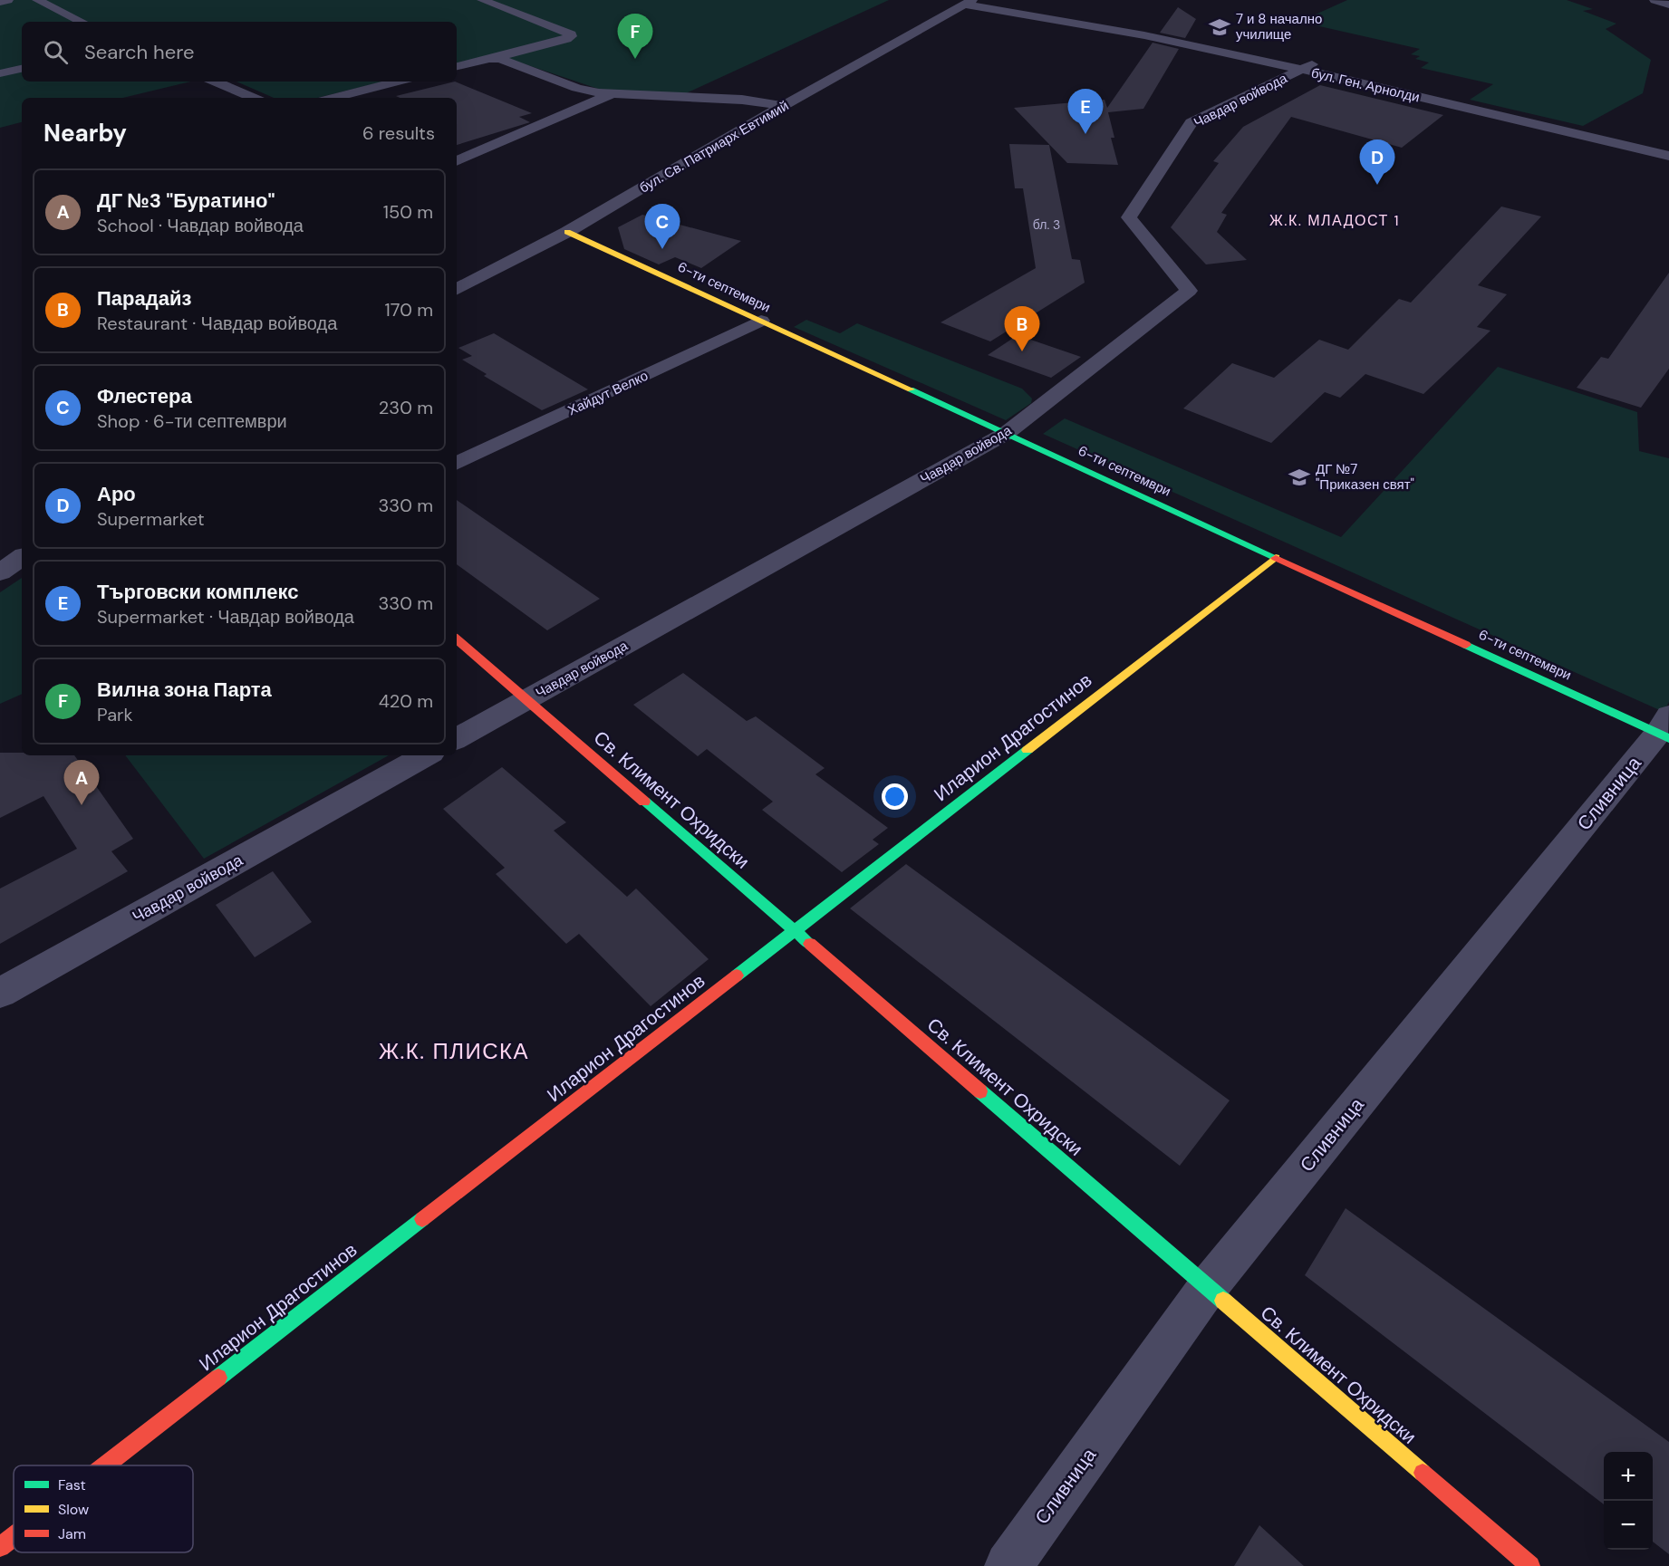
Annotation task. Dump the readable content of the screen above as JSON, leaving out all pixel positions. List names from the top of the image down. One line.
{"streets":{"street":["бул. Ген. Арнолди","Чавдар войвода","бул. Св. Патриарх Евтимий","6-ти септември","Хайдут Велко","Иларион Драгостинов","Сливница","Св. Климент Охридски"]},"crossings":[["бул. Ген. Арнолди","Чавдар войвода"],["бул. Ген. Арнолди","бул. Св. Патриарх Евтимий"],["Чавдар войвода","6-ти септември"],["Чавдар войвода","Св. Климент Охридски"],["бул. Св. Патриарх Евтимий","6-ти септември"],["6-ти септември","Хайдут Велко"],["6-ти септември","Иларион Драгостинов"],["6-ти септември","Сливница"],["Иларион Драгостинов","Св. Климент Охридски"],["Сливница","Св. Климент Охридски"]],"districts":["Ж.К. МЛАДОСТ 1","Ж.К. ПЛИСКА"],"places":{"school or university":["7 и 8 начално училище","ДГ №7 \"Приказен свят\""]},"house_numbers":["бл. 3"],"legend":["Fast","Slow","Jam"],"page":{"pins":["F","E","D","C","B","A"],"search":"Search here","heading":["Nearby","6 results"],"list":[{"mark":"A","name":"ДГ №3 \"Буратино\"","note":"School · Чавдар войвода","value":"150 m"},{"mark":"B","name":"Парадайз","note":"Restaurant · Чавдар войвода","value":"170 m"},{"mark":"C","name":"Флестера","note":"Shop · 6-ти септември","value":"230 m"},{"mark":"D","name":"Аро","note":"Supermarket","value":"330 m"},{"mark":"E","name":"Търговски комплекс","note":"Supermarket · Чавдар войвода","value":"330 m"},{"mark":"F","name":"Вилна зона Парта","note":"Park","value":"420 m"}],"map_buttons":["+","−"]}}
